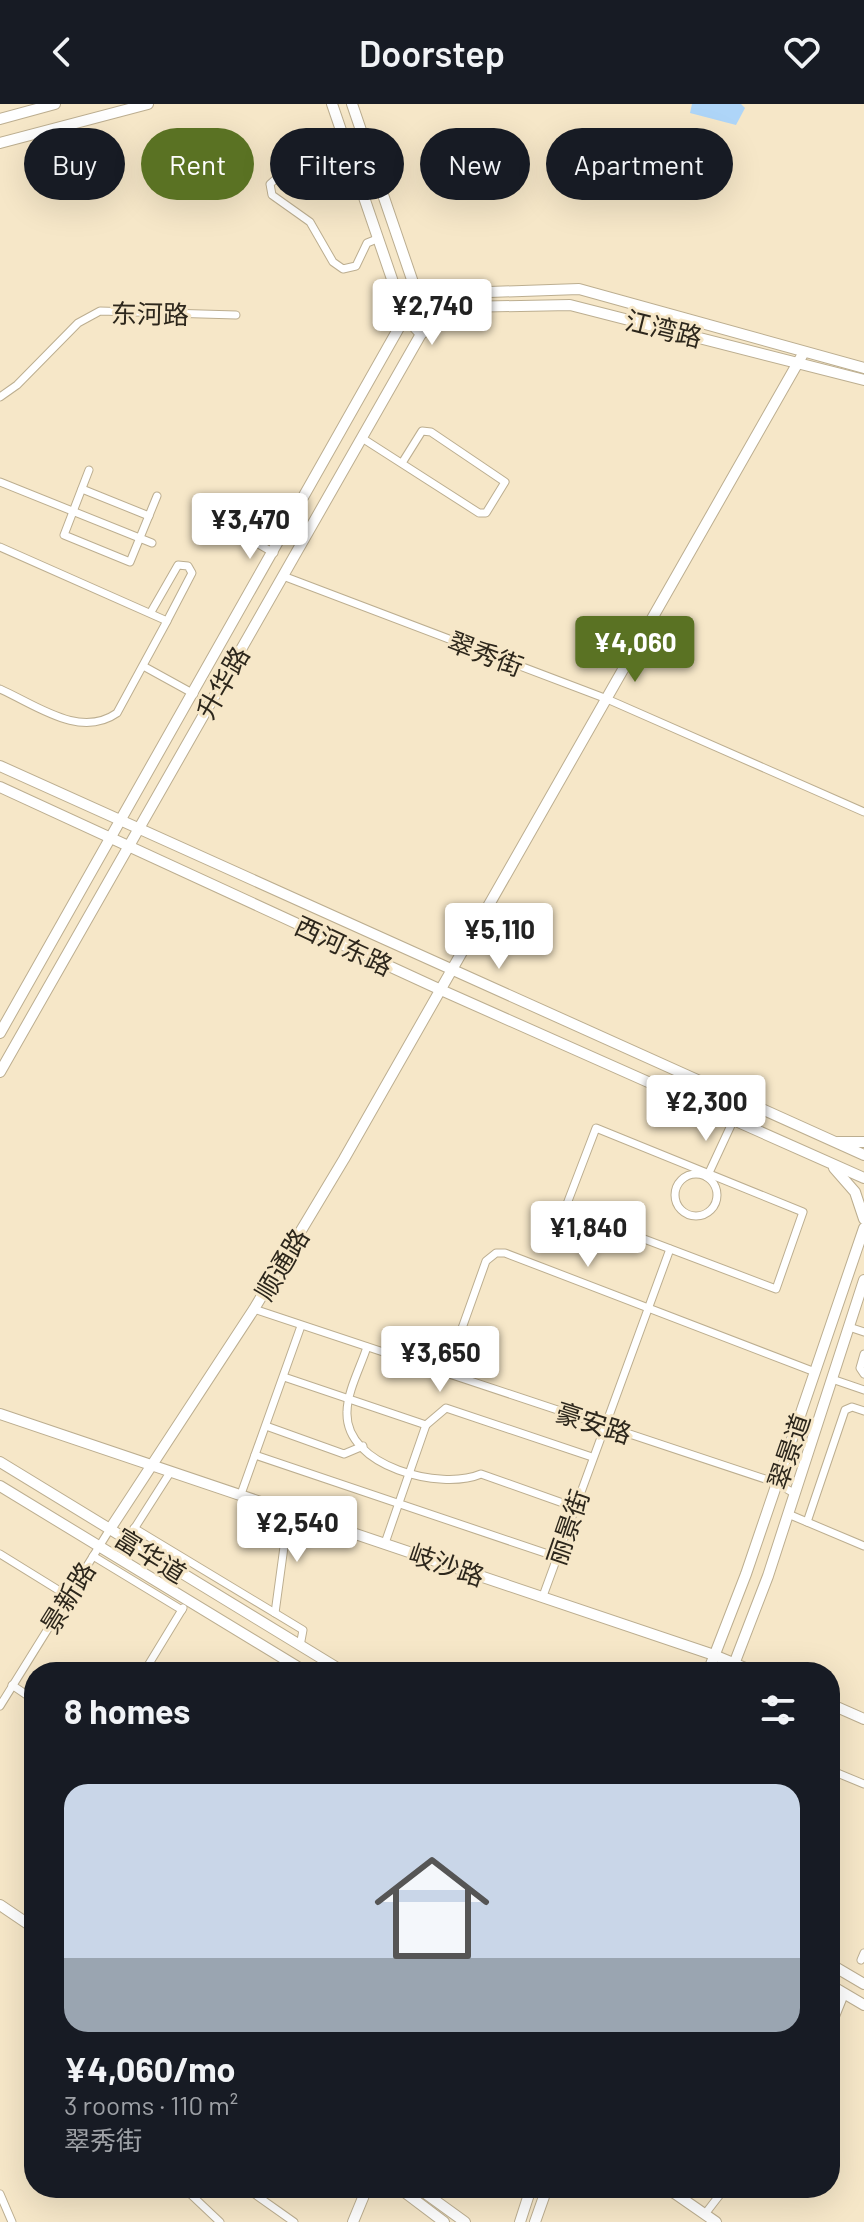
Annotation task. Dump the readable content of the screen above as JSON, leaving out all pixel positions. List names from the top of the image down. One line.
{"streets":{"street":["东河路","江湾路","翠秀街","升华路","西河东路","顺通路","豪安路","翠景道","丽景街","富华道","岐沙路","景新路"]},"crossings":[["江湾路","升华路"],["江湾路","顺通路"],["翠秀街","升华路"],["翠秀街","顺通路"],["升华路","西河东路"],["西河东路","顺通路"],["顺通路","豪安路"],["顺通路","富华道"],["顺通路","岐沙路"],["顺通路","景新路"],["豪安路","翠景道"],["豪安路","丽景街"],["翠景道","岐沙路"],["丽景街","岐沙路"],["富华道","景新路"]],"page":{"header":"Doorstep","chip":["Buy","Rent","Filters","New","Apartment"],"price":["¥2,740","¥3,470","¥4,060","¥5,110","¥2,300","¥1,840","¥3,650","¥2,540"],"heading":"8 homes","list":[{"name":"¥4,060/mo","note":"3 rooms · 110 m² · 翠秀街"}]}}
